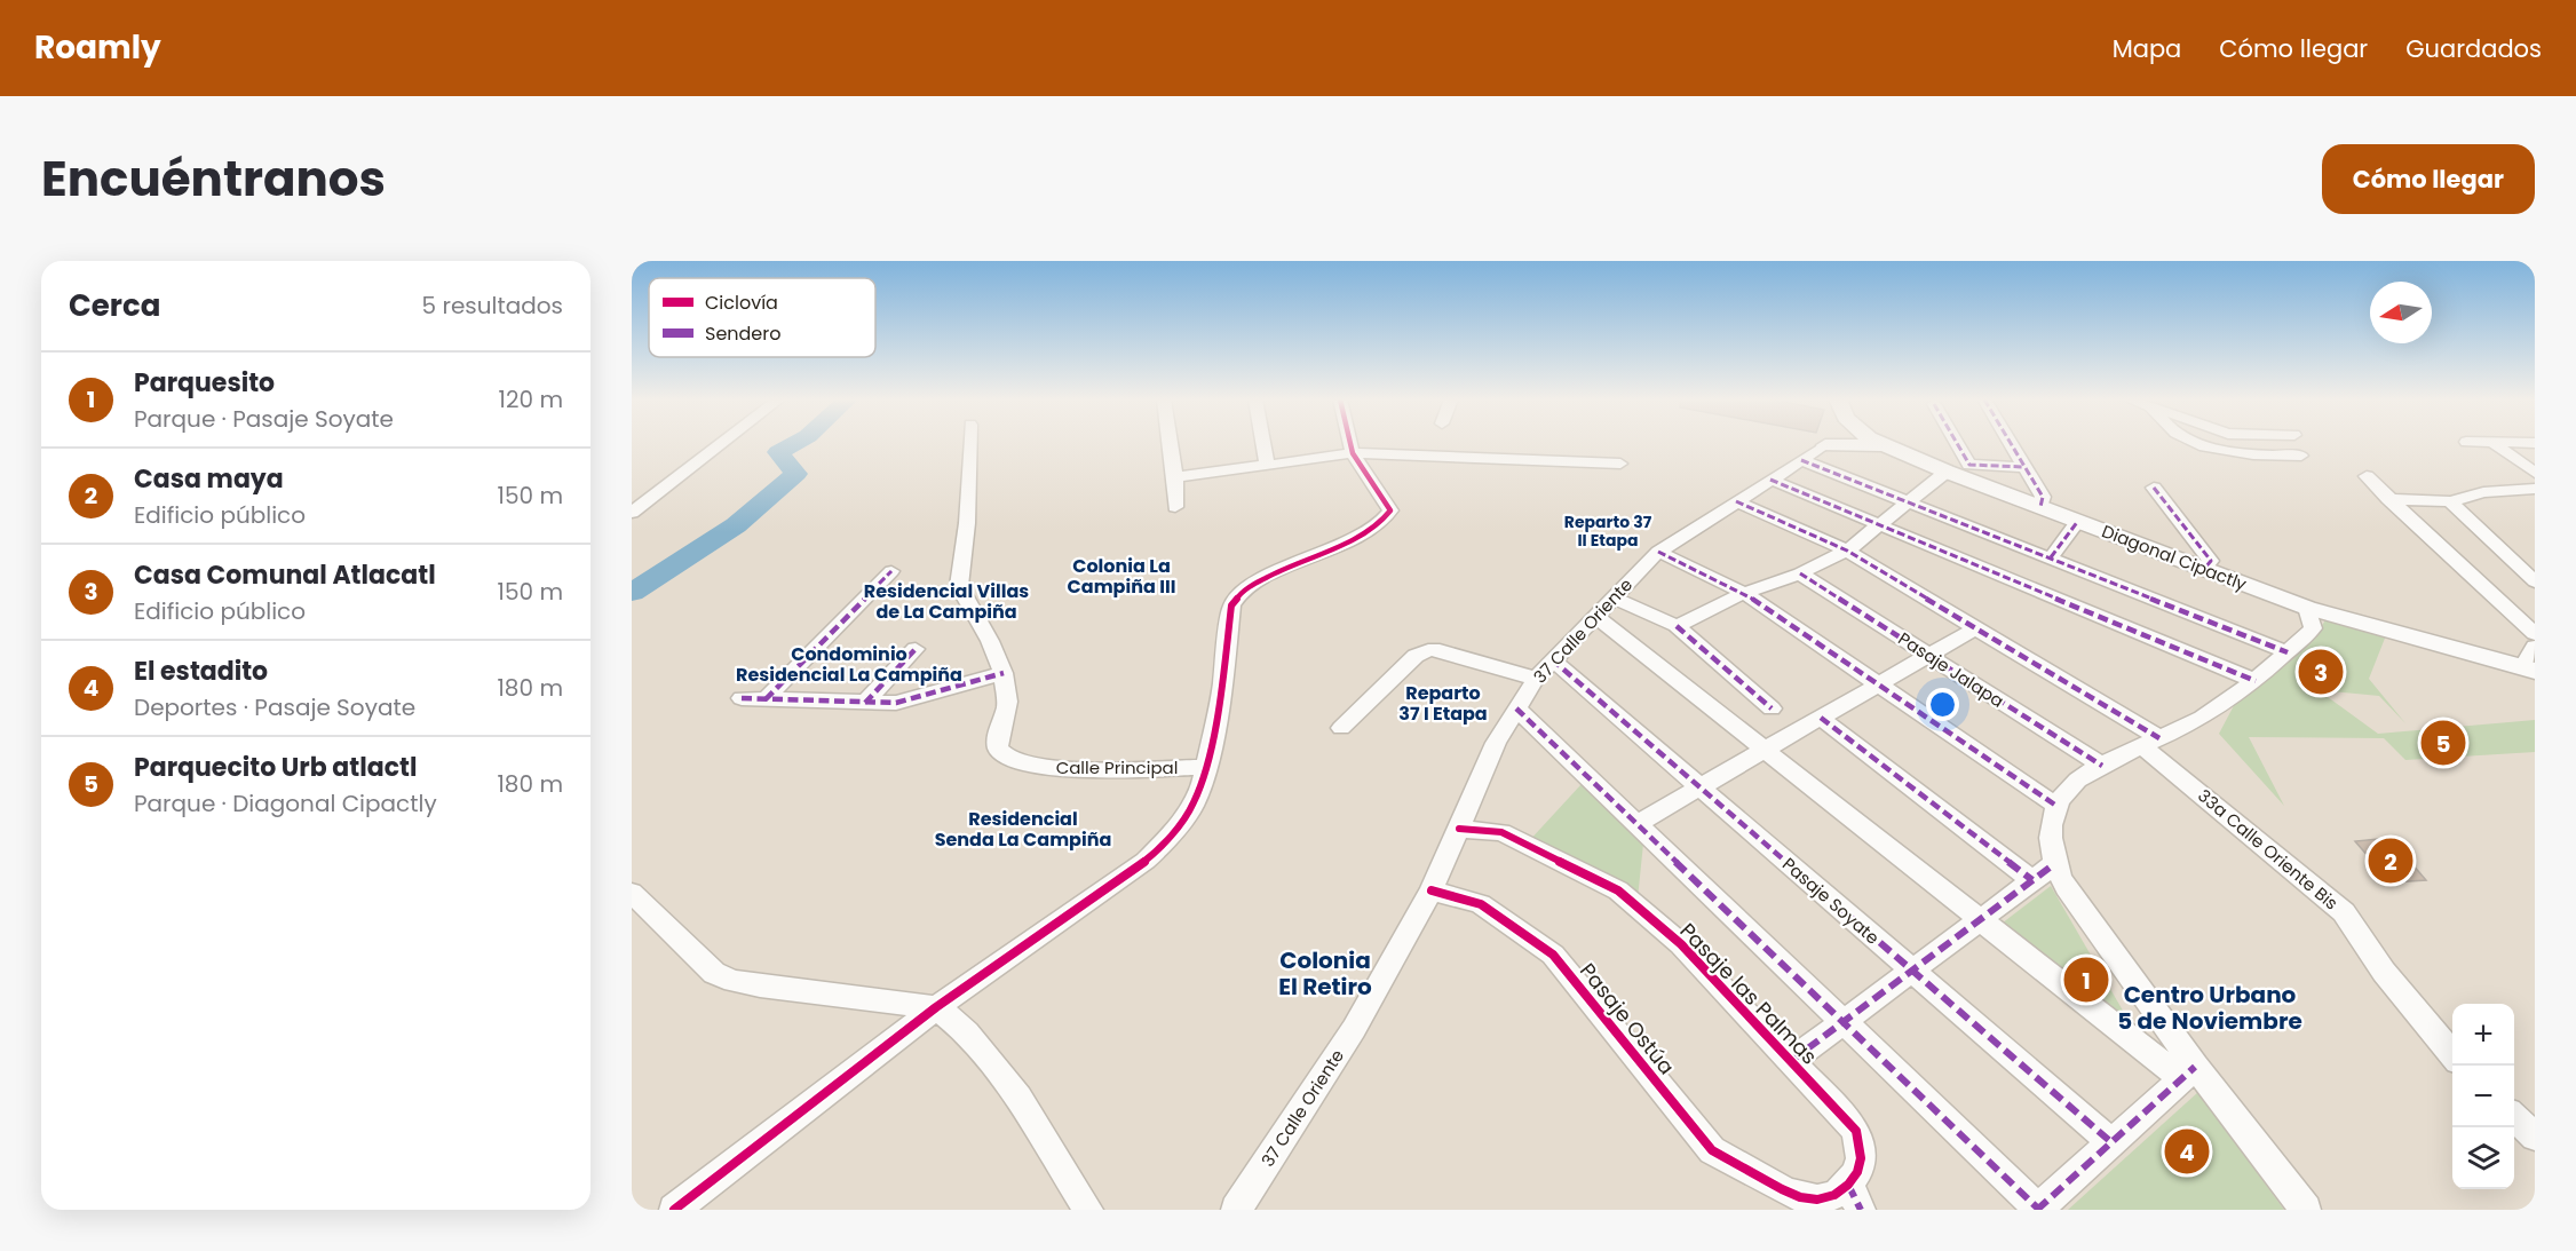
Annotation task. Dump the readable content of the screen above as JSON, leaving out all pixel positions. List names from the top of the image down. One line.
{"streets":{"street":["Diagonal Cipactly","37 Calle Oriente","Pasaje Jalapa","Calle Principal","33a Calle Oriente Bis","Pasaje Soyate","Pasaje las Palmas","Pasaje Ostúa"]},"crossings":[["37 Calle Oriente","33a Calle Oriente Bis"],["37 Calle Oriente","Pasaje Soyate"],["37 Calle Oriente","Pasaje las Palmas"],["37 Calle Oriente","Pasaje Ostúa"],["Pasaje las Palmas","Pasaje Ostúa"]],"districts":["Reparto 37 II Etapa","Colonia La Campiña III","Residencial Villas de La Campiña","Condominio Residencial La Campiña","Reparto 37 I Etapa","Residencial Senda La Campiña","Colonia El Retiro","Centro Urbano 5 de Noviembre"],"legend":["Ciclovía","Sendero"],"north":"left","page":{"header":"Roamly","nav":["Mapa","Cómo llegar","Guardados"],"title":"Encuéntranos","buttons":"Cómo llegar","heading":["Cerca","5 resultados"],"list":[{"mark":"1","name":"Parquesito","note":"Parque · Pasaje Soyate","value":"120 m"},{"mark":"2","name":"Casa maya","note":"Edificio público","value":"150 m"},{"mark":"3","name":"Casa Comunal Atlacatl","note":"Edificio público","value":"150 m"},{"mark":"4","name":"El estadito","note":"Deportes · Pasaje Soyate","value":"180 m"},{"mark":"5","name":"Parquecito Urb atlactl","note":"Parque · Diagonal Cipactly","value":"180 m"}],"pins":["3","5","2","1","4"],"map_buttons":["+","−"]}}
